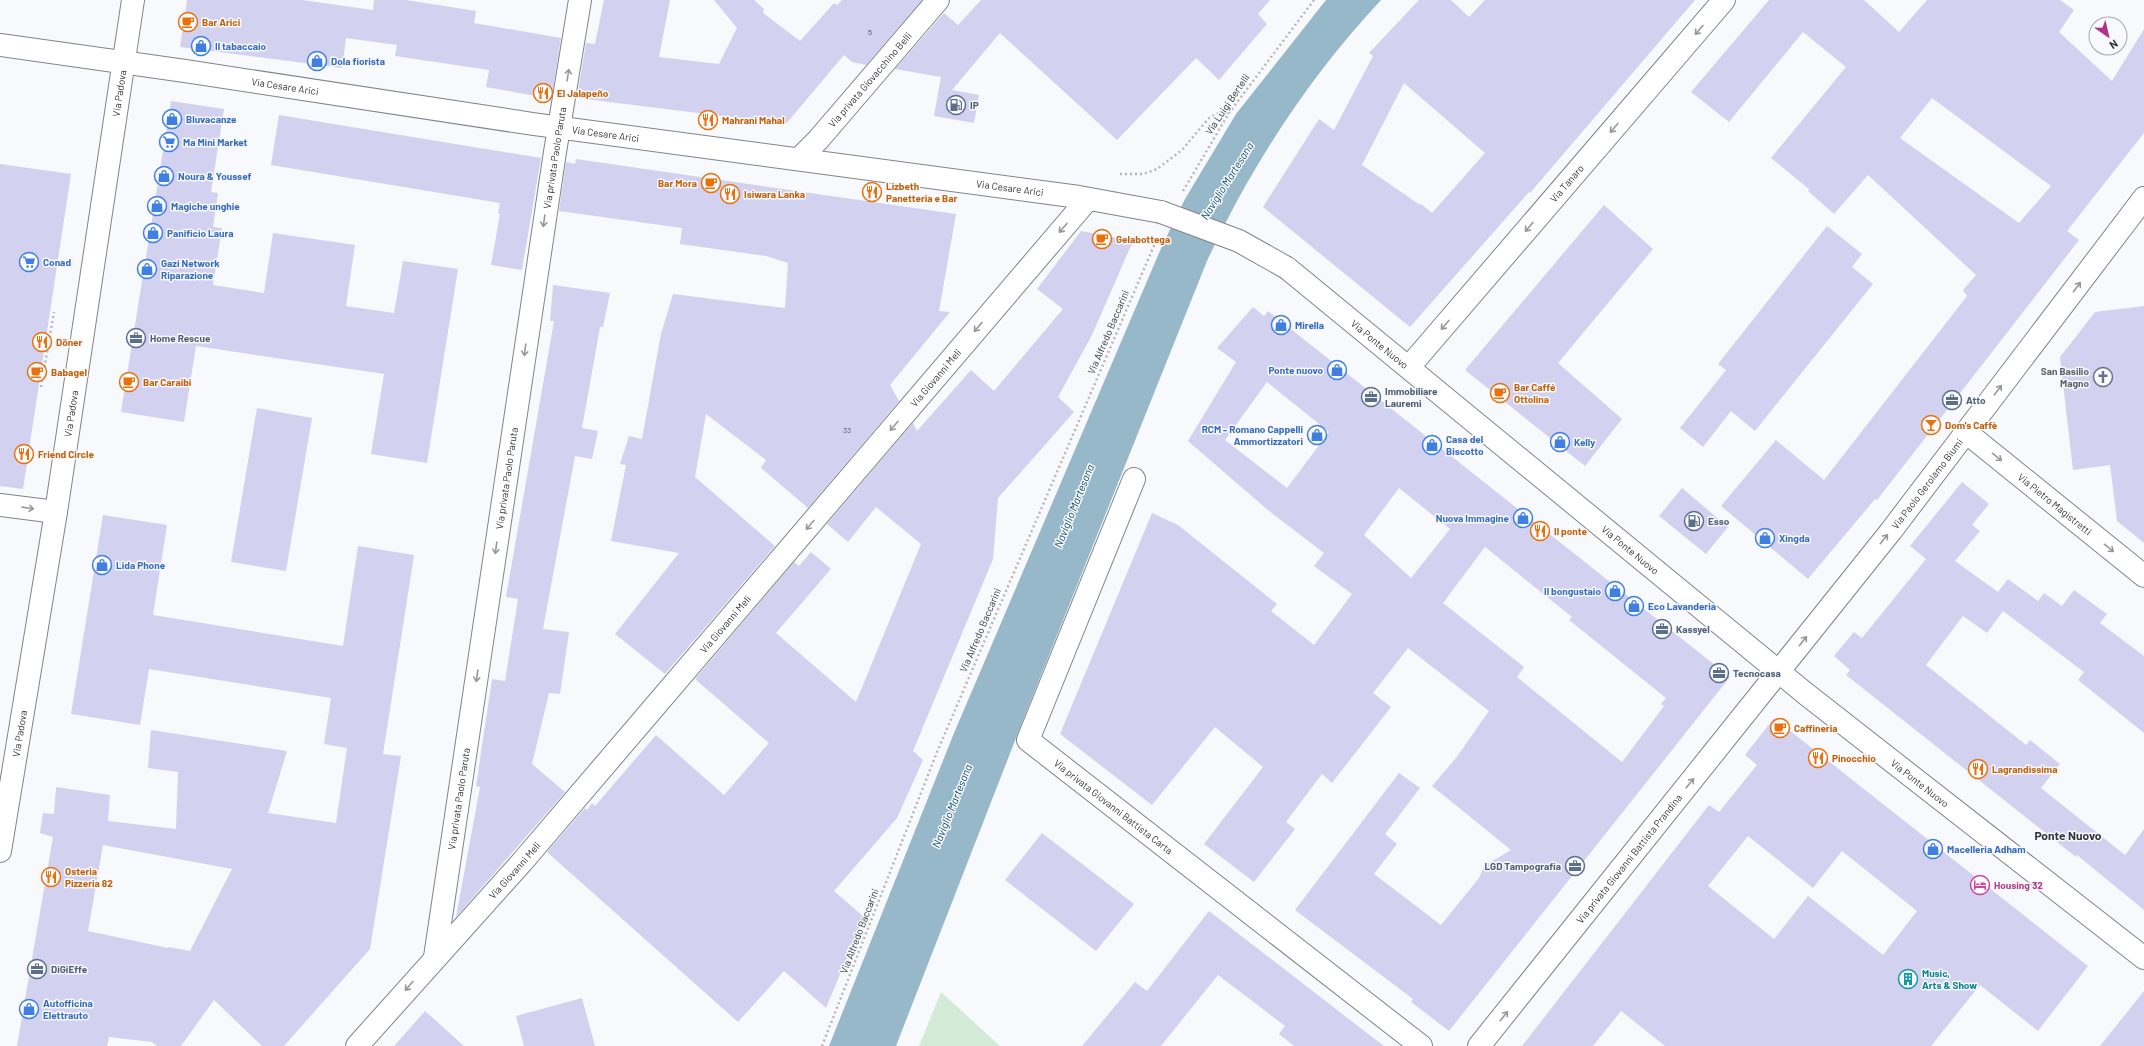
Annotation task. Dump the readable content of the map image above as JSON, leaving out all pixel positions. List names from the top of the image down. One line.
{"streets":{"street":["Via privata Giovacchino Belli","Via Cesare Arici","Via Padova","Via privata Paolo Paruta","Via Tanaro","Via Ponte Nuovo","Via Giovanni Meli","Via Paolo Gerolamo Biumi","Via Pietro Magistretti","Via privata Giovanni Battista Carta","Via privata Giovanni Battista Prandina"],"path":["Via Luigi Bertelli","Via Alfredo Baccarini"]},"crossings":[["Via privata Giovacchino Belli","Via Cesare Arici"],["Via Cesare Arici","Via Padova"],["Via Cesare Arici","Via privata Paolo Paruta"],["Via Cesare Arici","Via Ponte Nuovo"],["Via Cesare Arici","Via Giovanni Meli"],["Via privata Paolo Paruta","Via Giovanni Meli"],["Via Tanaro","Via Ponte Nuovo"],["Via Ponte Nuovo","Via Giovanni Meli"],["Via Ponte Nuovo","Via Paolo Gerolamo Biumi"],["Via Ponte Nuovo","Via privata Giovanni Battista Prandina"],["Via Paolo Gerolamo Biumi","Via Pietro Magistretti"],["Via Paolo Gerolamo Biumi","Via privata Giovanni Battista Prandina"]],"one_way":["Via Tanaro","Via Giovanni Meli","Via Paolo Gerolamo Biumi","Via Pietro Magistretti","Via privata Giovanni Battista Prandina"],"districts":["Ponte Nuovo"],"water":["Naviglio Martesana"],"places":{"cafe":["Bar Arici","Bar Mora","Gelabottega","Babagel","Bar Caraibi","Bar Caffé Ottolina","Caffineria"],"shop":["Il tabaccaio","Dola fiorista","Bluvacanze","Noura & Youssef","Magiche unghie","Panificio Laura","Gazi Network Riparazione","Mirella","Ponte nuovo","RCM - Romano Cappelli Ammortizzatori","Kelly","Casa del Biscotto","Nuova Immagine","Xingda","Lida Phone","Il bongustaio","Eco Lavanderia","Macelleria Adham","Autofficina Elettrauto"],"restaurant":["El Jalapeño","Mahrani Mahal","Lizbeth Panetteria e Bar","Isiwara Lanka","Döner","Friend Circle","Il ponte","Pinocchio","Lagrandissima","Osteria Pizzeria 82"],"fuel station":["IP","Esso"],"supermarket":["Ma Mini Market","Conad"],"office":["Home Rescue","Immobiliare Lauremi","Atto","Kassyel","Tecnocasa","LGD Tampografia","DiGiEffe"],"church":["San Basilio Magno"],"bar":["Dom's Caffè"],"hotel":["Housing 32"],"building":["Music, Arts & Show"]},"house_numbers":["5","33"],"north":"bottom right"}
